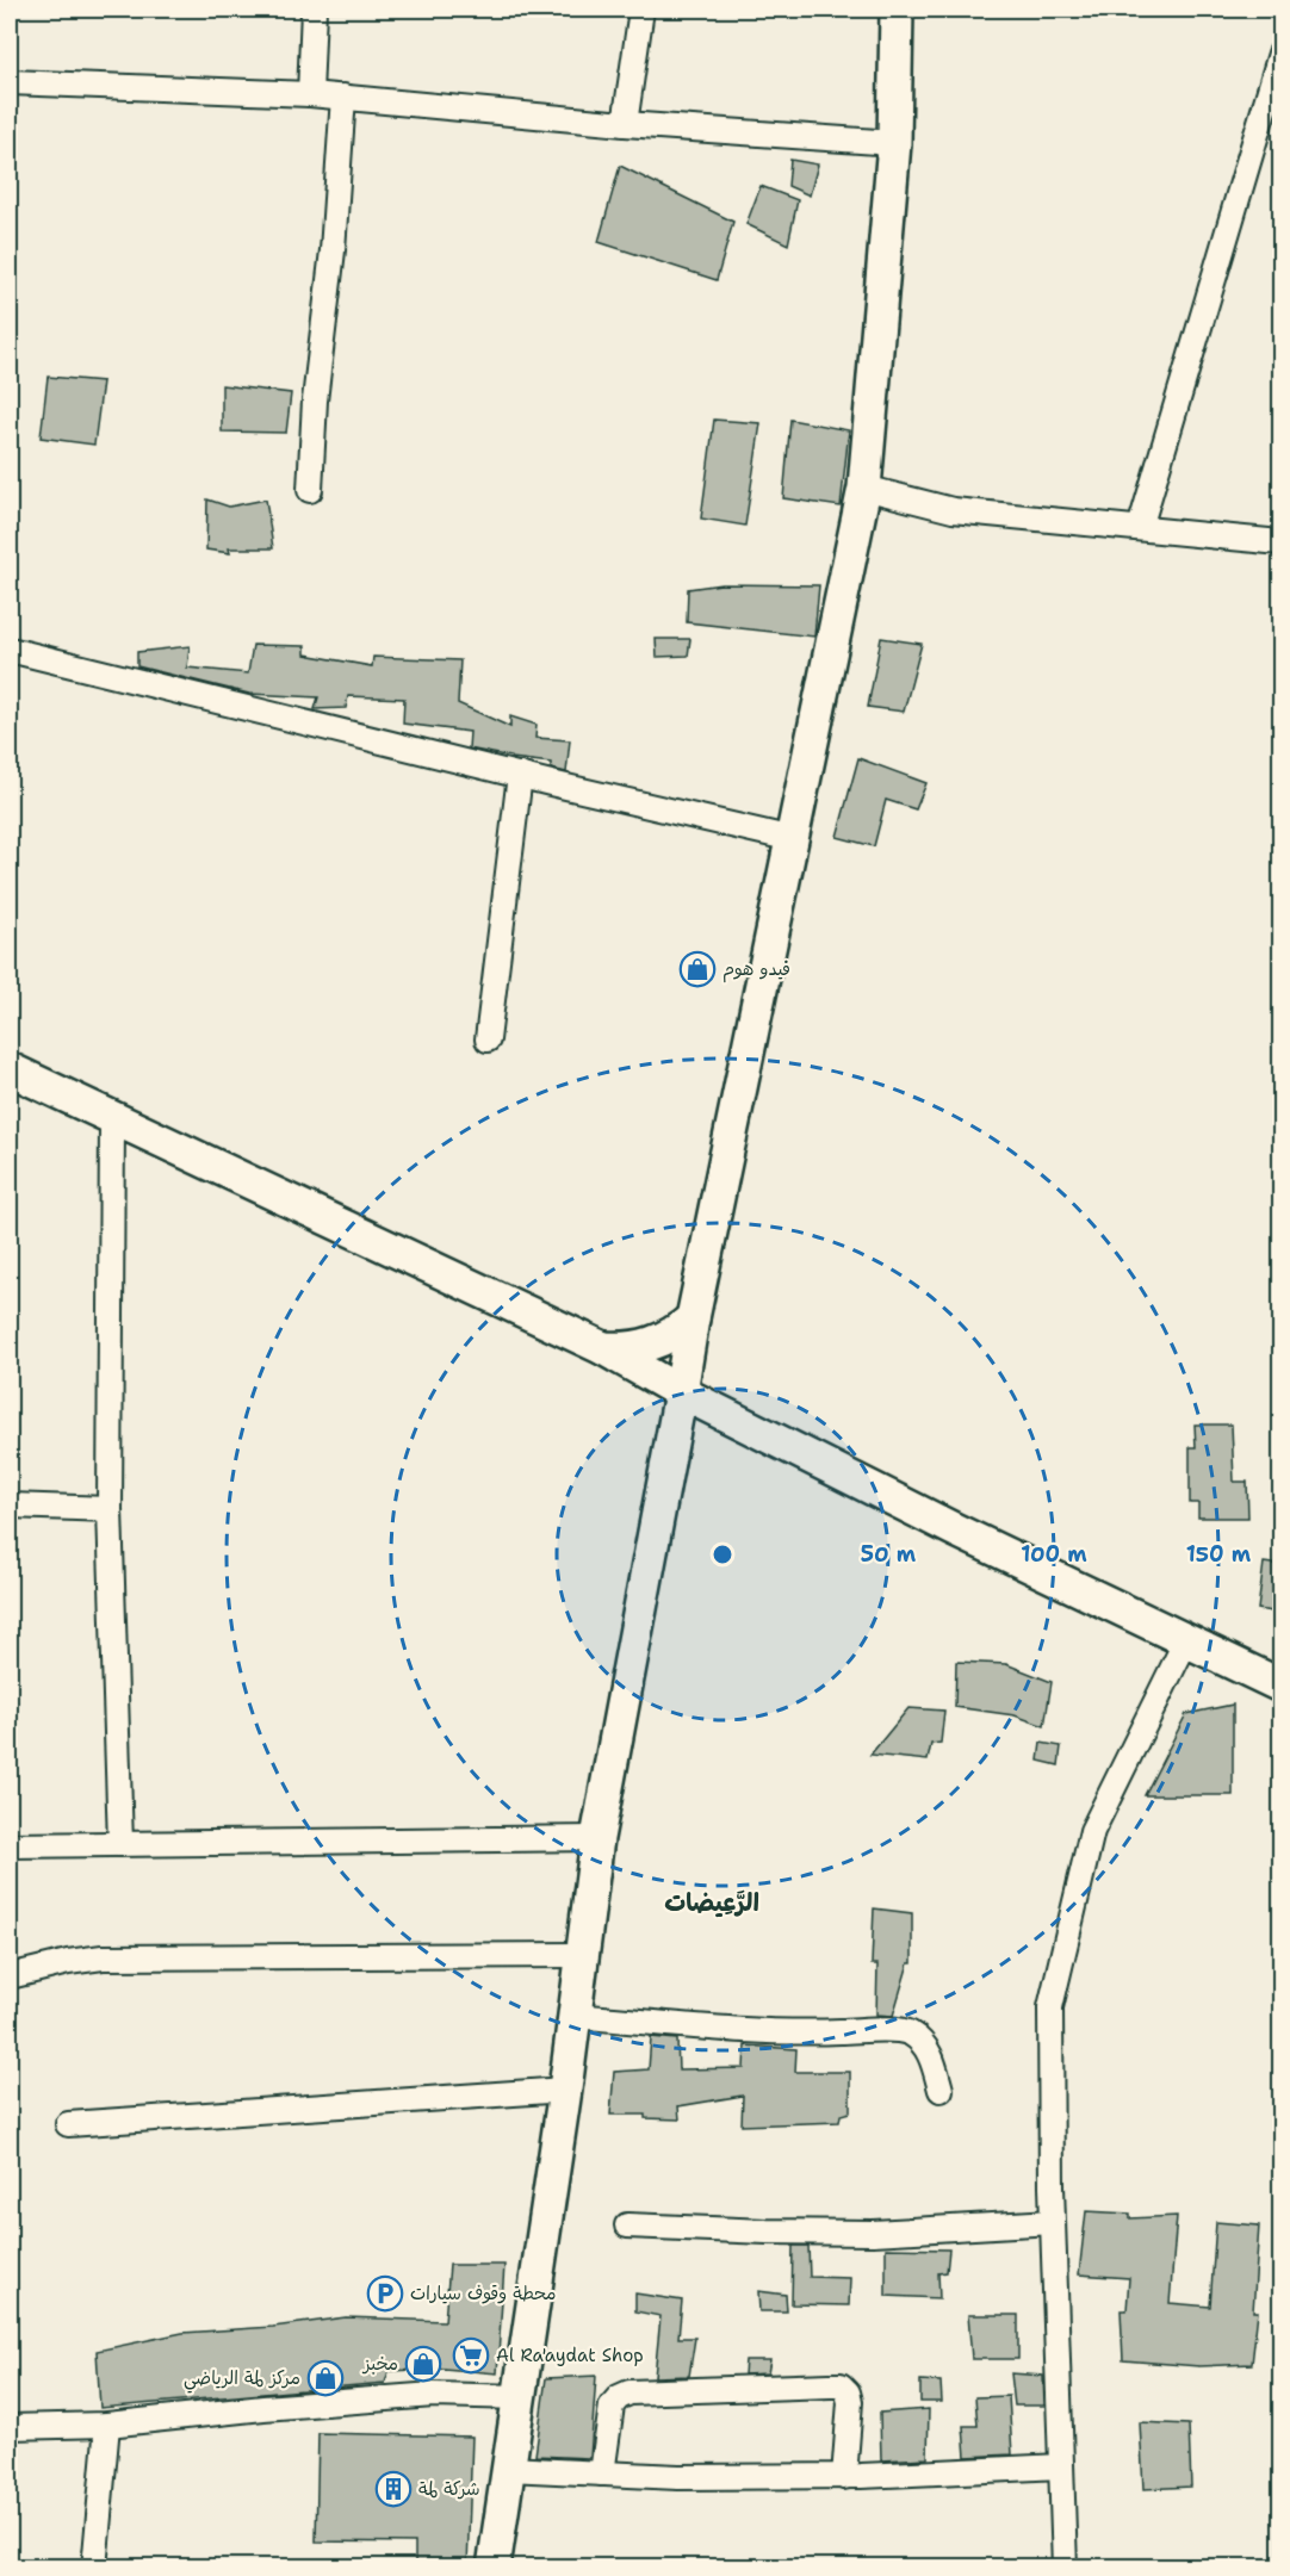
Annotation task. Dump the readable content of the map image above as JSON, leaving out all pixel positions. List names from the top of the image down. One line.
{"districts":["الرَّعِيضات"],"places":{"shop":["فيدو هوم","مخبز","مركز لمة الرياضي"],"parking":["محطة وقوف سيارات"],"supermarket":["Al Ra'aydat Shop"],"building":["شركة لمة"]},"rings":["50 m","100 m","150 m"]}
